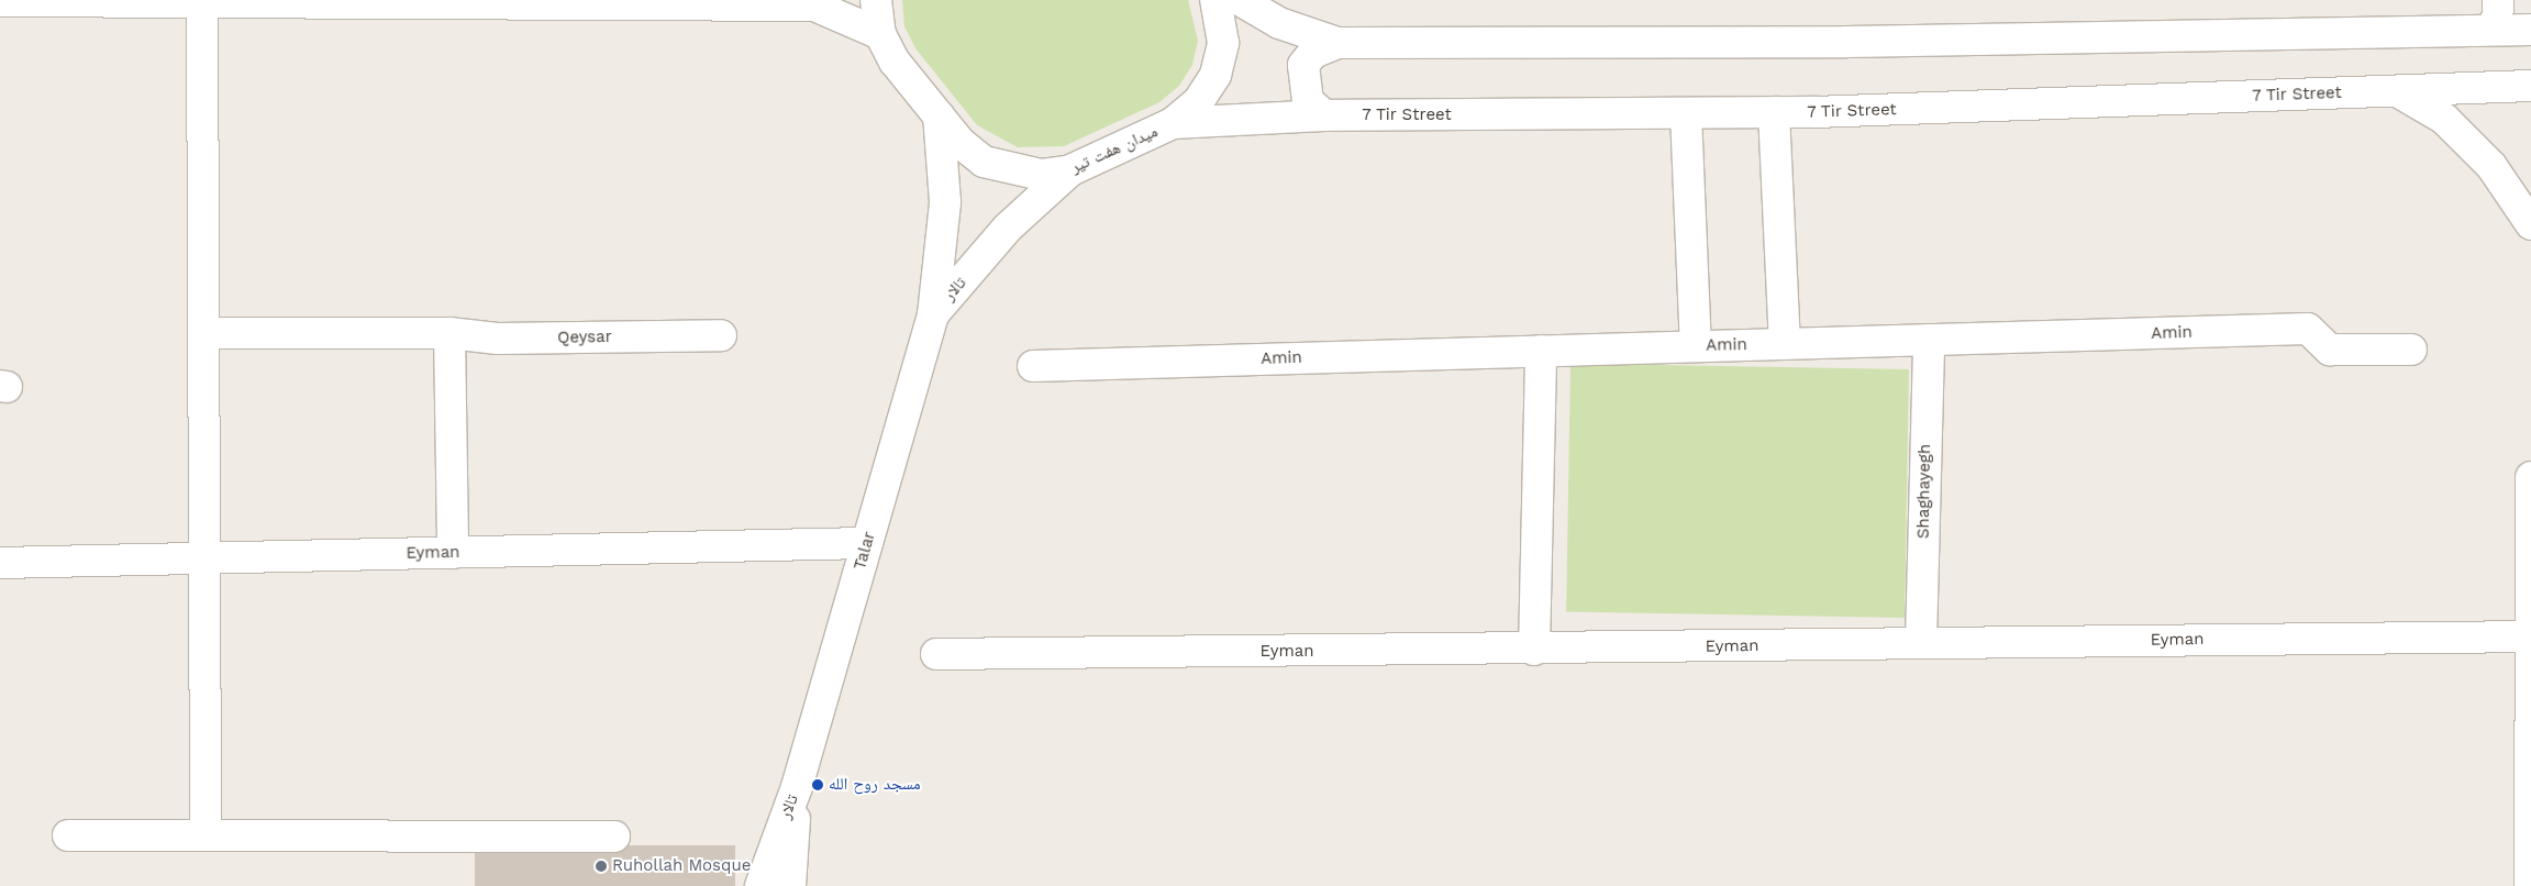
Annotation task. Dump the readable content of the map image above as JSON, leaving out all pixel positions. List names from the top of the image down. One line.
{"streets":{"street":["7 Tir Street","میدان هفت تیر","تالار","Amin","Qeysar","Shaghayegh","Talar","Eyman"]},"crossings":[["7 Tir Street","میدان هفت تیر"],["میدان هفت تیر","تالار"],["تالار","Talar"],["Amin","Shaghayegh"],["Shaghayegh","Eyman"],["Talar","Eyman"]],"places":["مسجد روح الله","Ruhollah Mosque"]}
